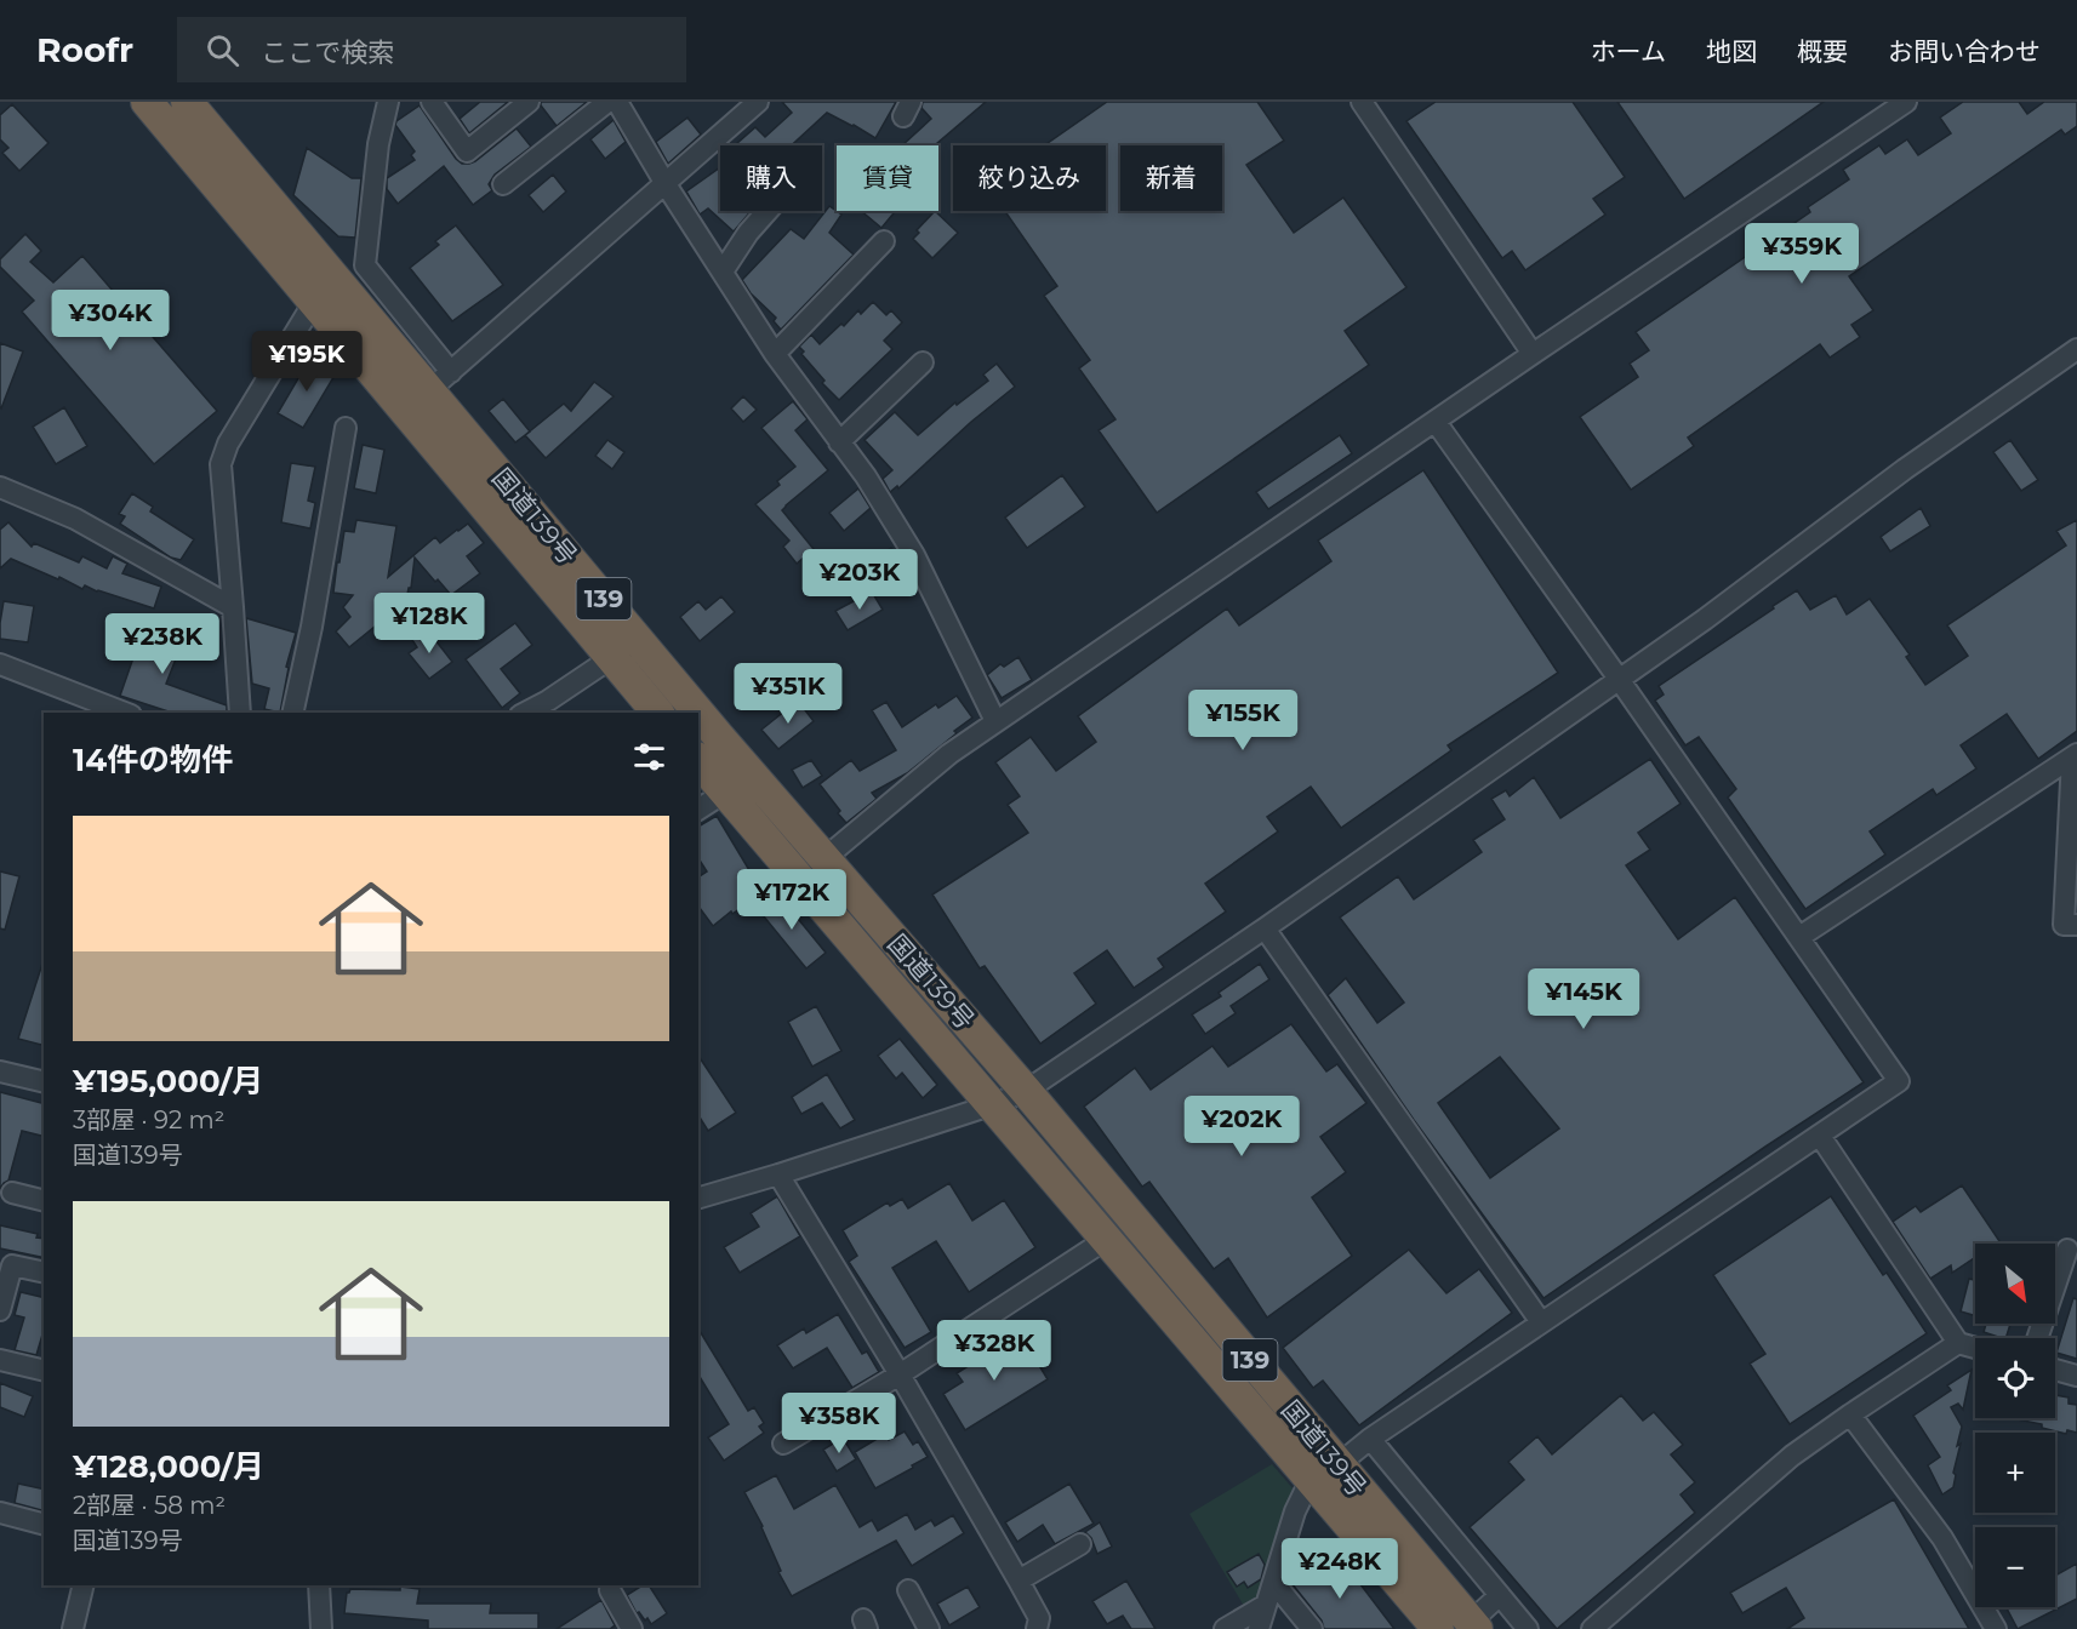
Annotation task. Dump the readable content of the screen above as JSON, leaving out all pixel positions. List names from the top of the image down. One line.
{"streets":{"highway":["国道139号","139"]},"north":"bottom right","page":{"header":"Roofr","search":"ここで検索","nav":["ホーム","地図","概要","お問い合わせ"],"chip":["購入","賃貸","絞り込み","新着"],"price":["¥359K","¥304K","¥195K","¥203K","¥128K","¥238K","¥351K","¥155K","¥172K","¥145K","¥202K","¥328K","¥358K","¥248K"],"heading":"14件の物件","list":[{"name":"¥195,000/月","note":"3部屋 · 92 m² · 国道139号"},{"name":"¥128,000/月","note":"2部屋 · 58 m² · 国道139号"}],"map_buttons":["+","−"]}}
